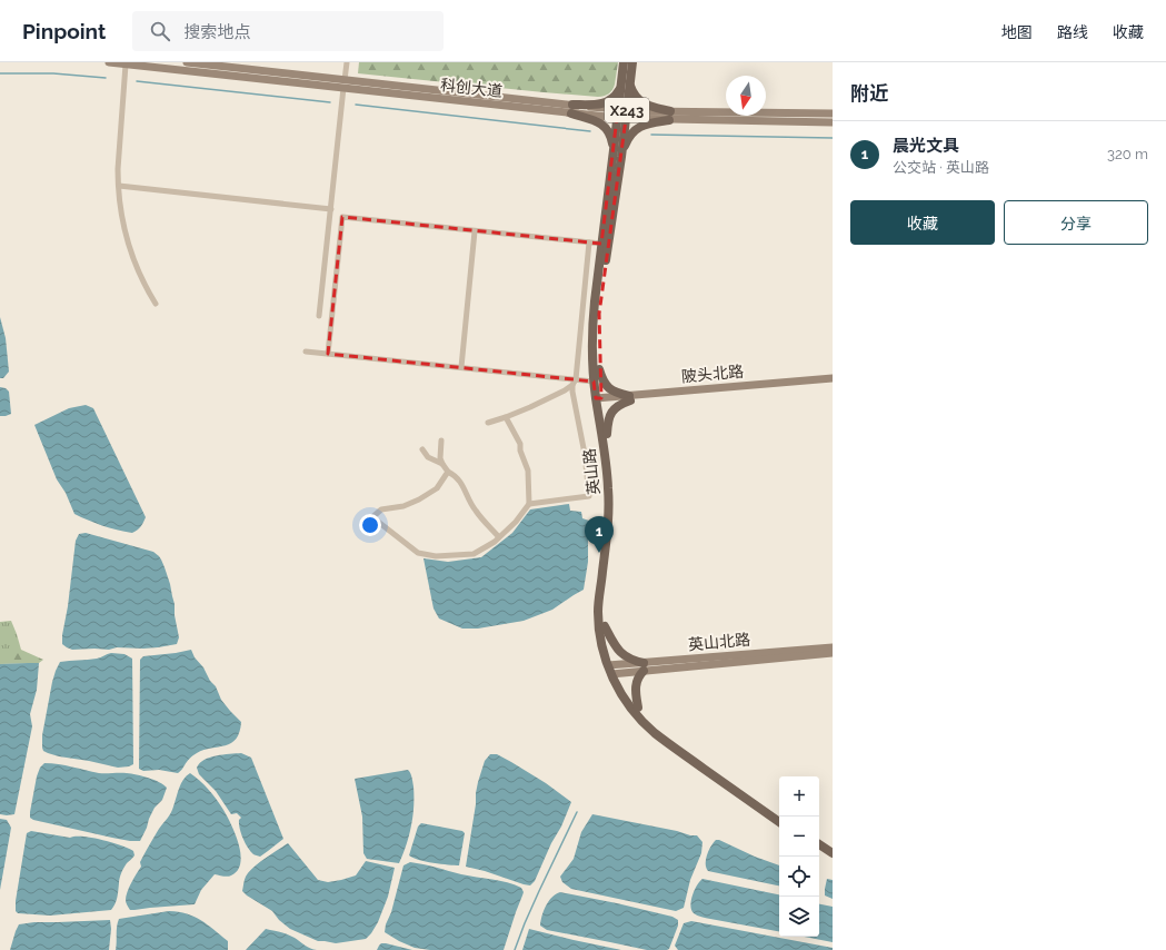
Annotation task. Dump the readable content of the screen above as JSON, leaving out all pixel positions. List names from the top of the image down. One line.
{"streets":{"main road":["科创大道","X243","陂头北路","英山路","英山北路"]},"crossings":[["科创大道","英山路"],["陂头北路","英山路"],["英山路","英山北路"]],"north":"bottom","page":{"header":"Pinpoint","search":"搜索地点","nav":["地图","路线","收藏"],"heading":"附近","list":[{"mark":"1","name":"晨光文具","note":"公交站 · 英山路","value":"320 m"}],"buttons":["收藏","分享"],"pins":"1","map_buttons":["+","−"]}}
